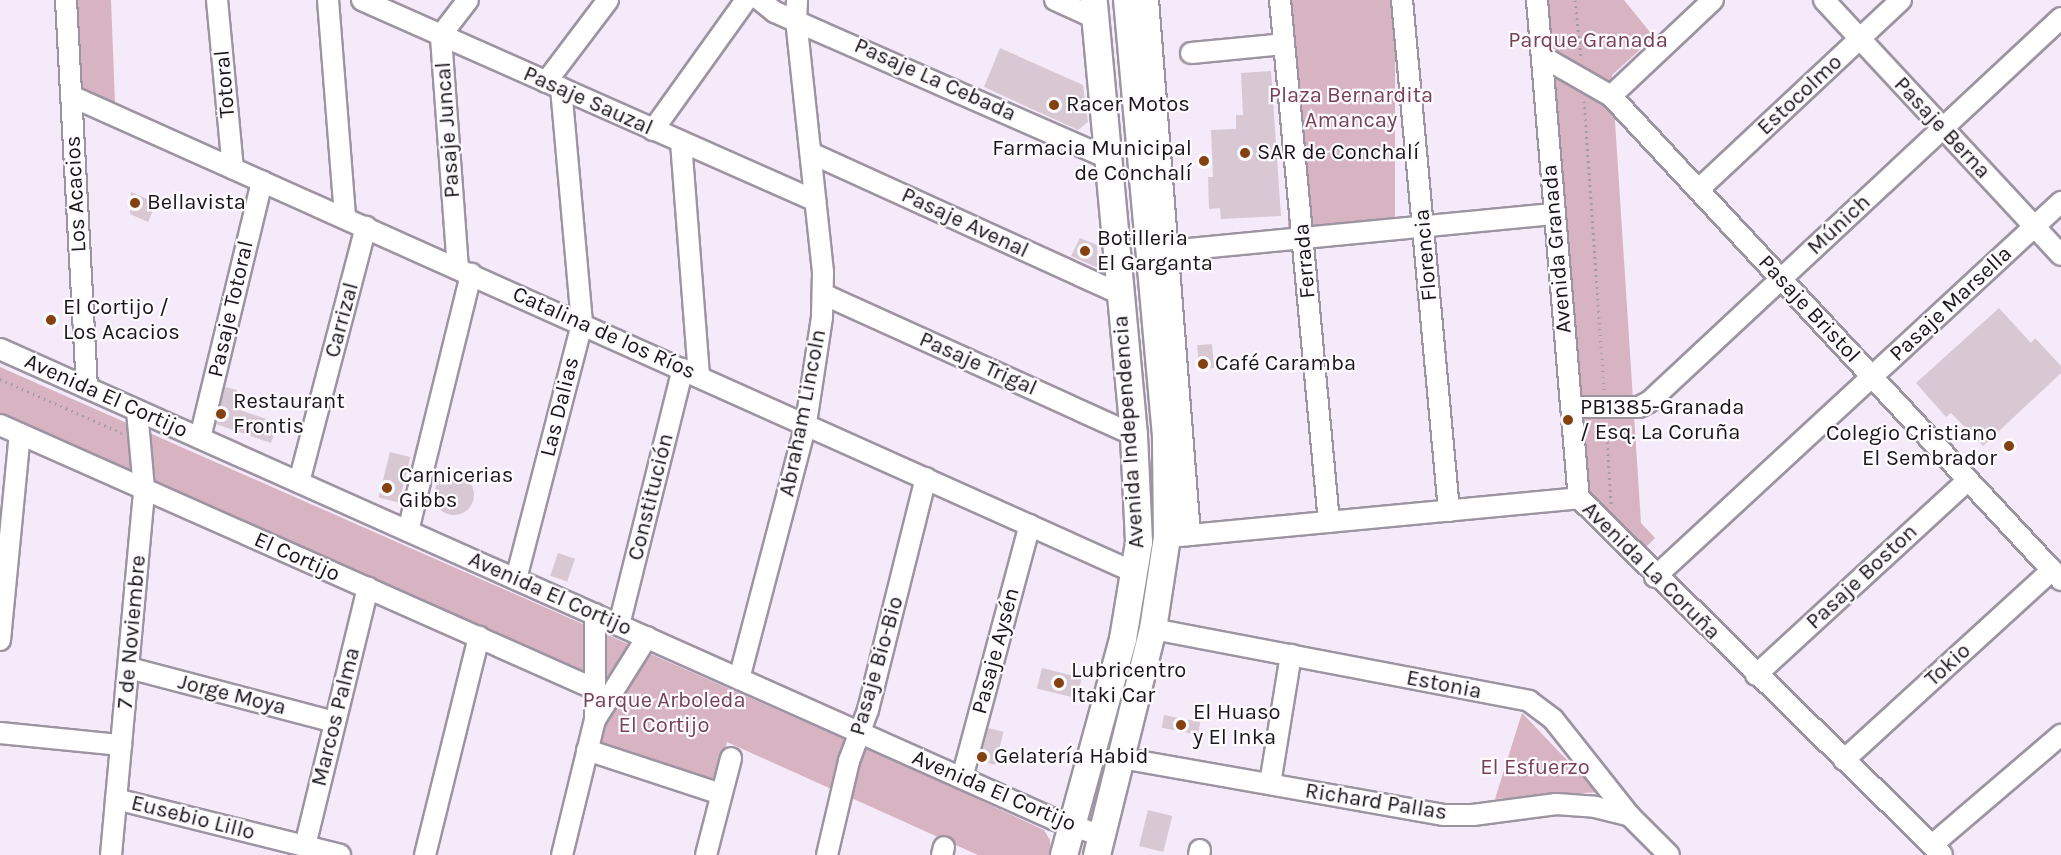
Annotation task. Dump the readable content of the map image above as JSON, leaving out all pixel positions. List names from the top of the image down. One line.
{"streets":{"main road":["Avenida Independencia"],"street":["Pasaje La Cebada","Totoral","Estocolmo","Pasaje Sauzal","Pasaje Berna","Pasaje Juncal","Los Acacios","Pasaje Avenal","Múnich","Avenida Granada","Florencia","Ferrada","Pasaje Marsella","Pasaje Totoral","Pasaje Bristol","Carrizal","Catalina de los Ríos","Pasaje Trigal","Avenida El Cortijo","Las Dalias","Abraham Lincoln","Constitución","El Cortijo","Avenida La Coruña","Pasaje Boston","7 de Noviembre","Pasaje Aysén","Tokio","Pasaje Bio-Bio","Estonia","Jorge Moya","Marcos Palma","Richard Pallas","Eusebio Lillo"]},"crossings":[["Pasaje La Cebada","Abraham Lincoln"],["Pasaje La Cebada","Avenida Independencia"],["Totoral","Catalina de los Ríos"],["Estocolmo","Pasaje Berna"],["Estocolmo","Pasaje Bristol"],["Pasaje Sauzal","Pasaje Juncal"],["Pasaje Sauzal","Las Dalias"],["Pasaje Sauzal","Abraham Lincoln"],["Pasaje Sauzal","Constitución"],["Pasaje Berna","Múnich"],["Pasaje Berna","Pasaje Marsella"],["Pasaje Juncal","Catalina de los Ríos"],["Pasaje Juncal","Avenida El Cortijo"],["Los Acacios","Catalina de los Ríos"],["Los Acacios","Avenida El Cortijo"],["Pasaje Avenal","Abraham Lincoln"],["Pasaje Avenal","Avenida Independencia"],["Múnich","Avenida Granada"],["Múnich","Pasaje Bristol"],["Avenida Granada","Pasaje Bristol"],["Avenida Granada","Avenida La Coruña"],["Florencia","Avenida La Coruña"],["Ferrada","Avenida La Coruña"],["Pasaje Marsella","Pasaje Bristol"],["Pasaje Marsella","Avenida La Coruña"],["Pasaje Totoral","Catalina de los Ríos"],["Pasaje Totoral","Avenida El Cortijo"],["Pasaje Bristol","Pasaje Boston"],["Pasaje Bristol","Tokio"],["Carrizal","Catalina de los Ríos"],["Carrizal","Avenida El Cortijo"],["Catalina de los Ríos","Las Dalias"],["Catalina de los Ríos","Abraham Lincoln"],["Catalina de los Ríos","Avenida Independencia"],["Catalina de los Ríos","Constitución"],["Catalina de los Ríos","Pasaje Aysén"],["Catalina de los Ríos","Pasaje Bio-Bio"],["Pasaje Trigal","Abraham Lincoln"],["Pasaje Trigal","Avenida Independencia"],["Avenida El Cortijo","Las Dalias"],["Avenida El Cortijo","Abraham Lincoln"],["Avenida El Cortijo","Avenida Independencia"],["Avenida El Cortijo","Constitución"],["Avenida El Cortijo","7 de Noviembre"],["Avenida El Cortijo","Pasaje Aysén"],["Avenida El Cortijo","Pasaje Bio-Bio"],["Avenida Independencia","Avenida La Coruña"],["Avenida Independencia","Estonia"],["Avenida Independencia","Richard Pallas"],["El Cortijo","7 de Noviembre"],["El Cortijo","Marcos Palma"],["Avenida La Coruña","Pasaje Boston"],["Avenida La Coruña","Tokio"],["7 de Noviembre","Jorge Moya"],["7 de Noviembre","Eusebio Lillo"],["Estonia","Richard Pallas"],["Jorge Moya","Marcos Palma"],["Marcos Palma","Eusebio Lillo"]],"parks":["Parque Granada","Plaza Bernardita Amancay","Parque Arboleda El Cortijo","El Esfuerzo"],"places":["Racer Motos","SAR de Conchalí","Farmacia Municipal de Conchalí","Bellavista","Botilleria El Garganta","El Cortijo / Los Acacios","Café Caramba","Restaurant Frontis","PB1385-Granada / Esq. La Coruña","Colegio Cristiano El Sembrador","Carnicerias Gibbs","Lubricentro Itaki Car","El Huaso y El Inka","Gelatería Habid"]}
